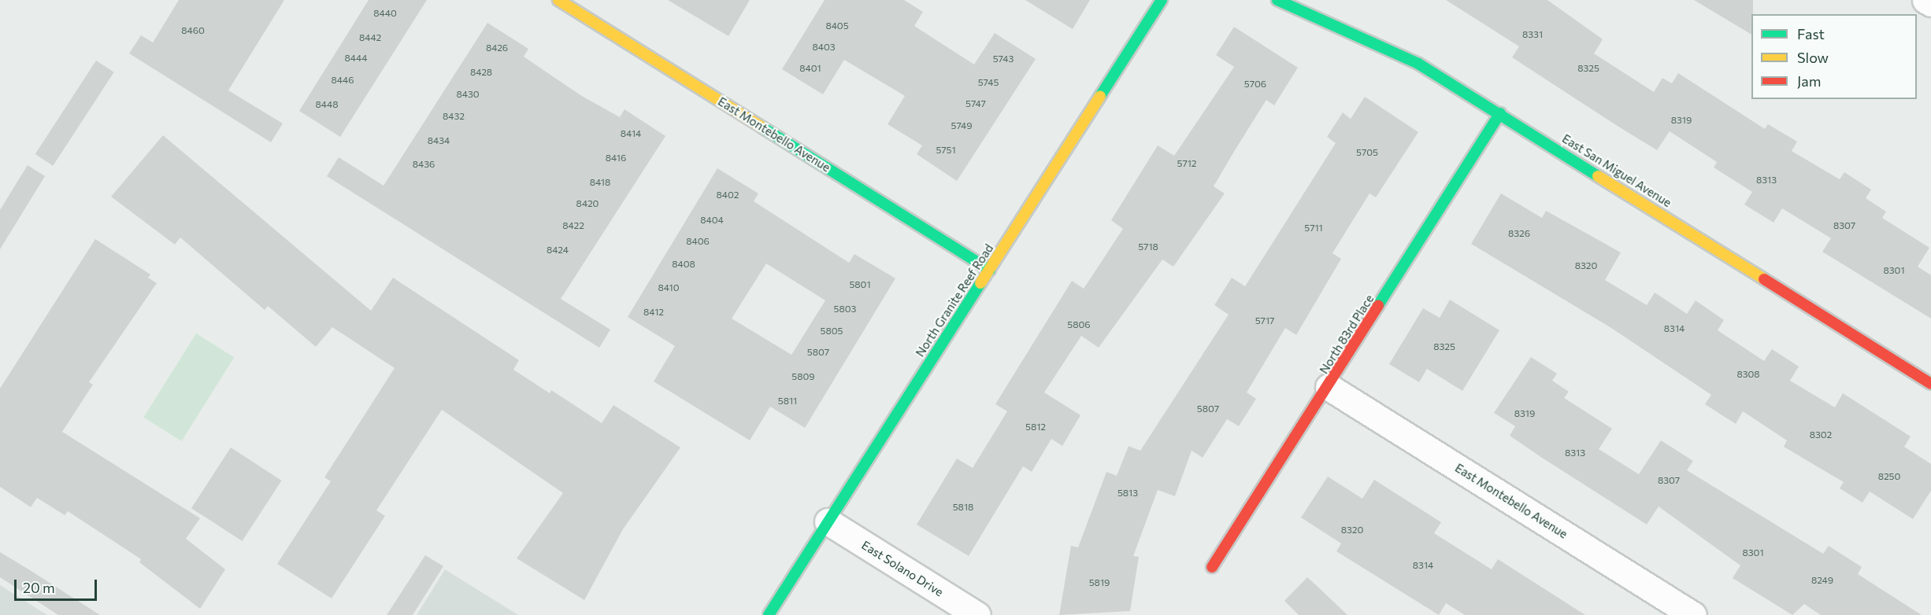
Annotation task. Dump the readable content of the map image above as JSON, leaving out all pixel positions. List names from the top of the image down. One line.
{"streets":{"street":["East Montebello Avenue","East San Miguel Avenue","North Granite Reef Road","North 83rd Place","East Solano Drive"]},"crossings":[["East Montebello Avenue","North Granite Reef Road"],["East Montebello Avenue","North 83rd Place"],["East San Miguel Avenue","North 83rd Place"],["North Granite Reef Road","East Solano Drive"]],"house_numbers":["8440","8405","8460","8331","8442","8403","8426","8444","5743","8401","8325","8428","8446","5745","5706","8430","5747","8448","8432","8319","5749","8414","8434","5751","5705","8416","5712","8436","8313","8418","8402","8420","8404","8422","8307","5711","8326","8406","5718","8424","8408","8320","8301","5801","8410","5803","8412","5717","5806","8314","5805","8325","5807","8308","5809","5811","5807","8319","5812","8302","8313","8250","8307","5813","5818","8320","8301","8314","8249","5819"],"legend":["Fast","Slow","Jam"],"scale_bar":"20 m"}
